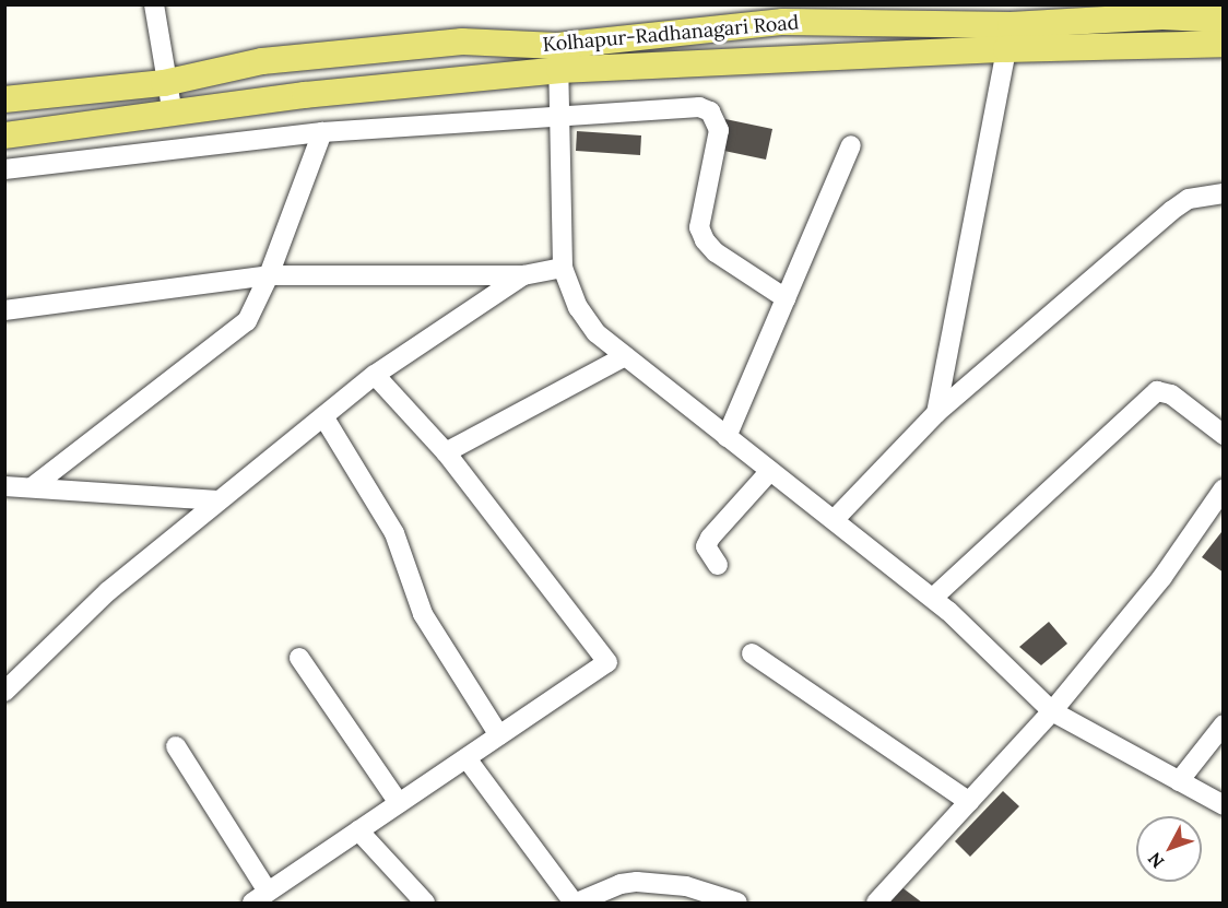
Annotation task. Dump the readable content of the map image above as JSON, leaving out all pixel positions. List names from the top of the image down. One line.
{"streets":{"main road":["Kolhapur-Radhanagari Road"]},"north":"bottom left"}
